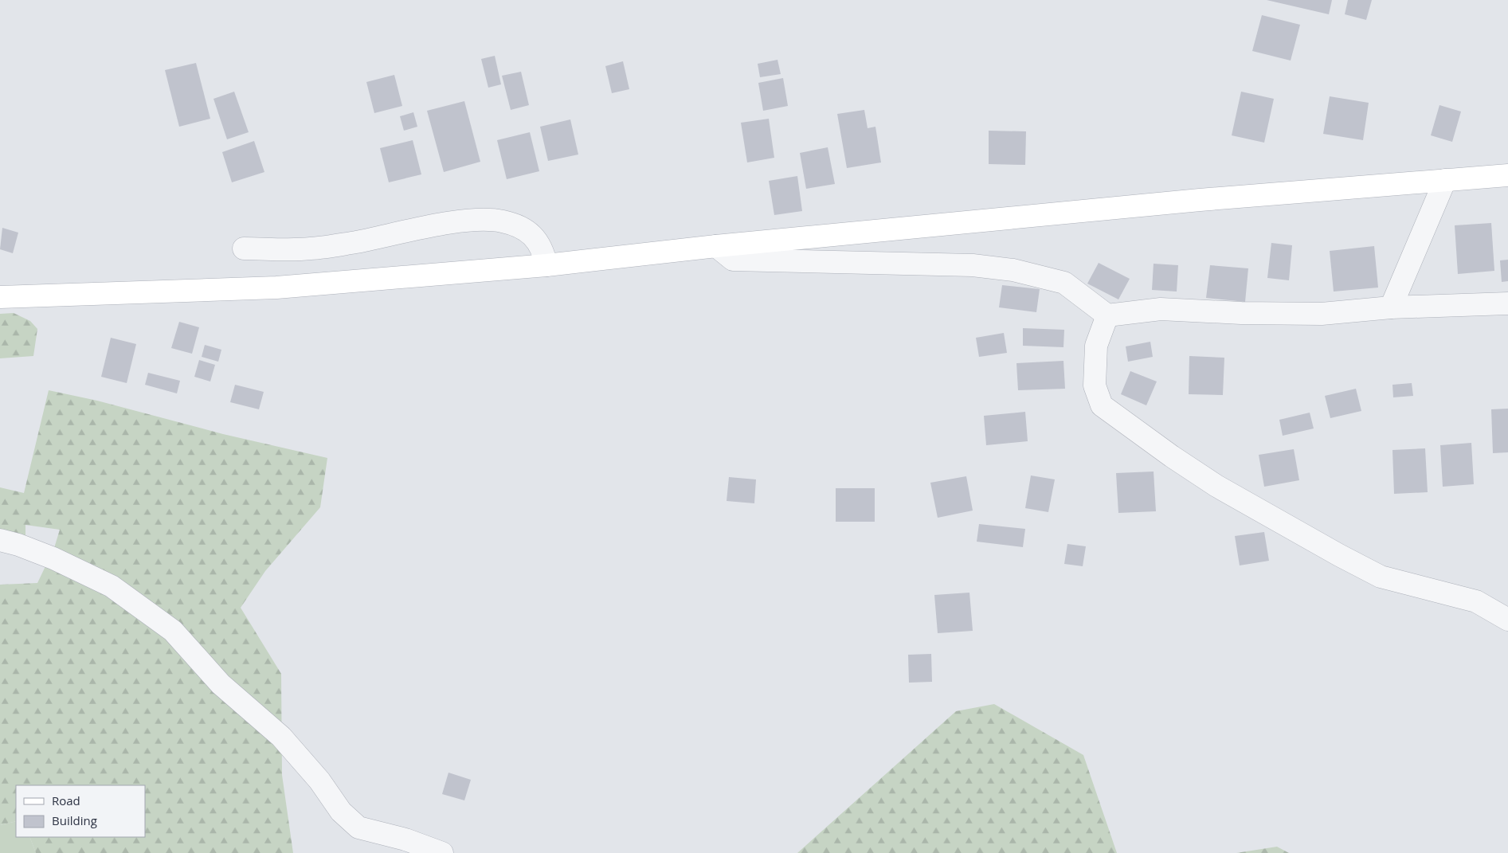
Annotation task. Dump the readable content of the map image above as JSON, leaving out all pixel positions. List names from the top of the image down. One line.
{"legend":["Road","Building"]}
